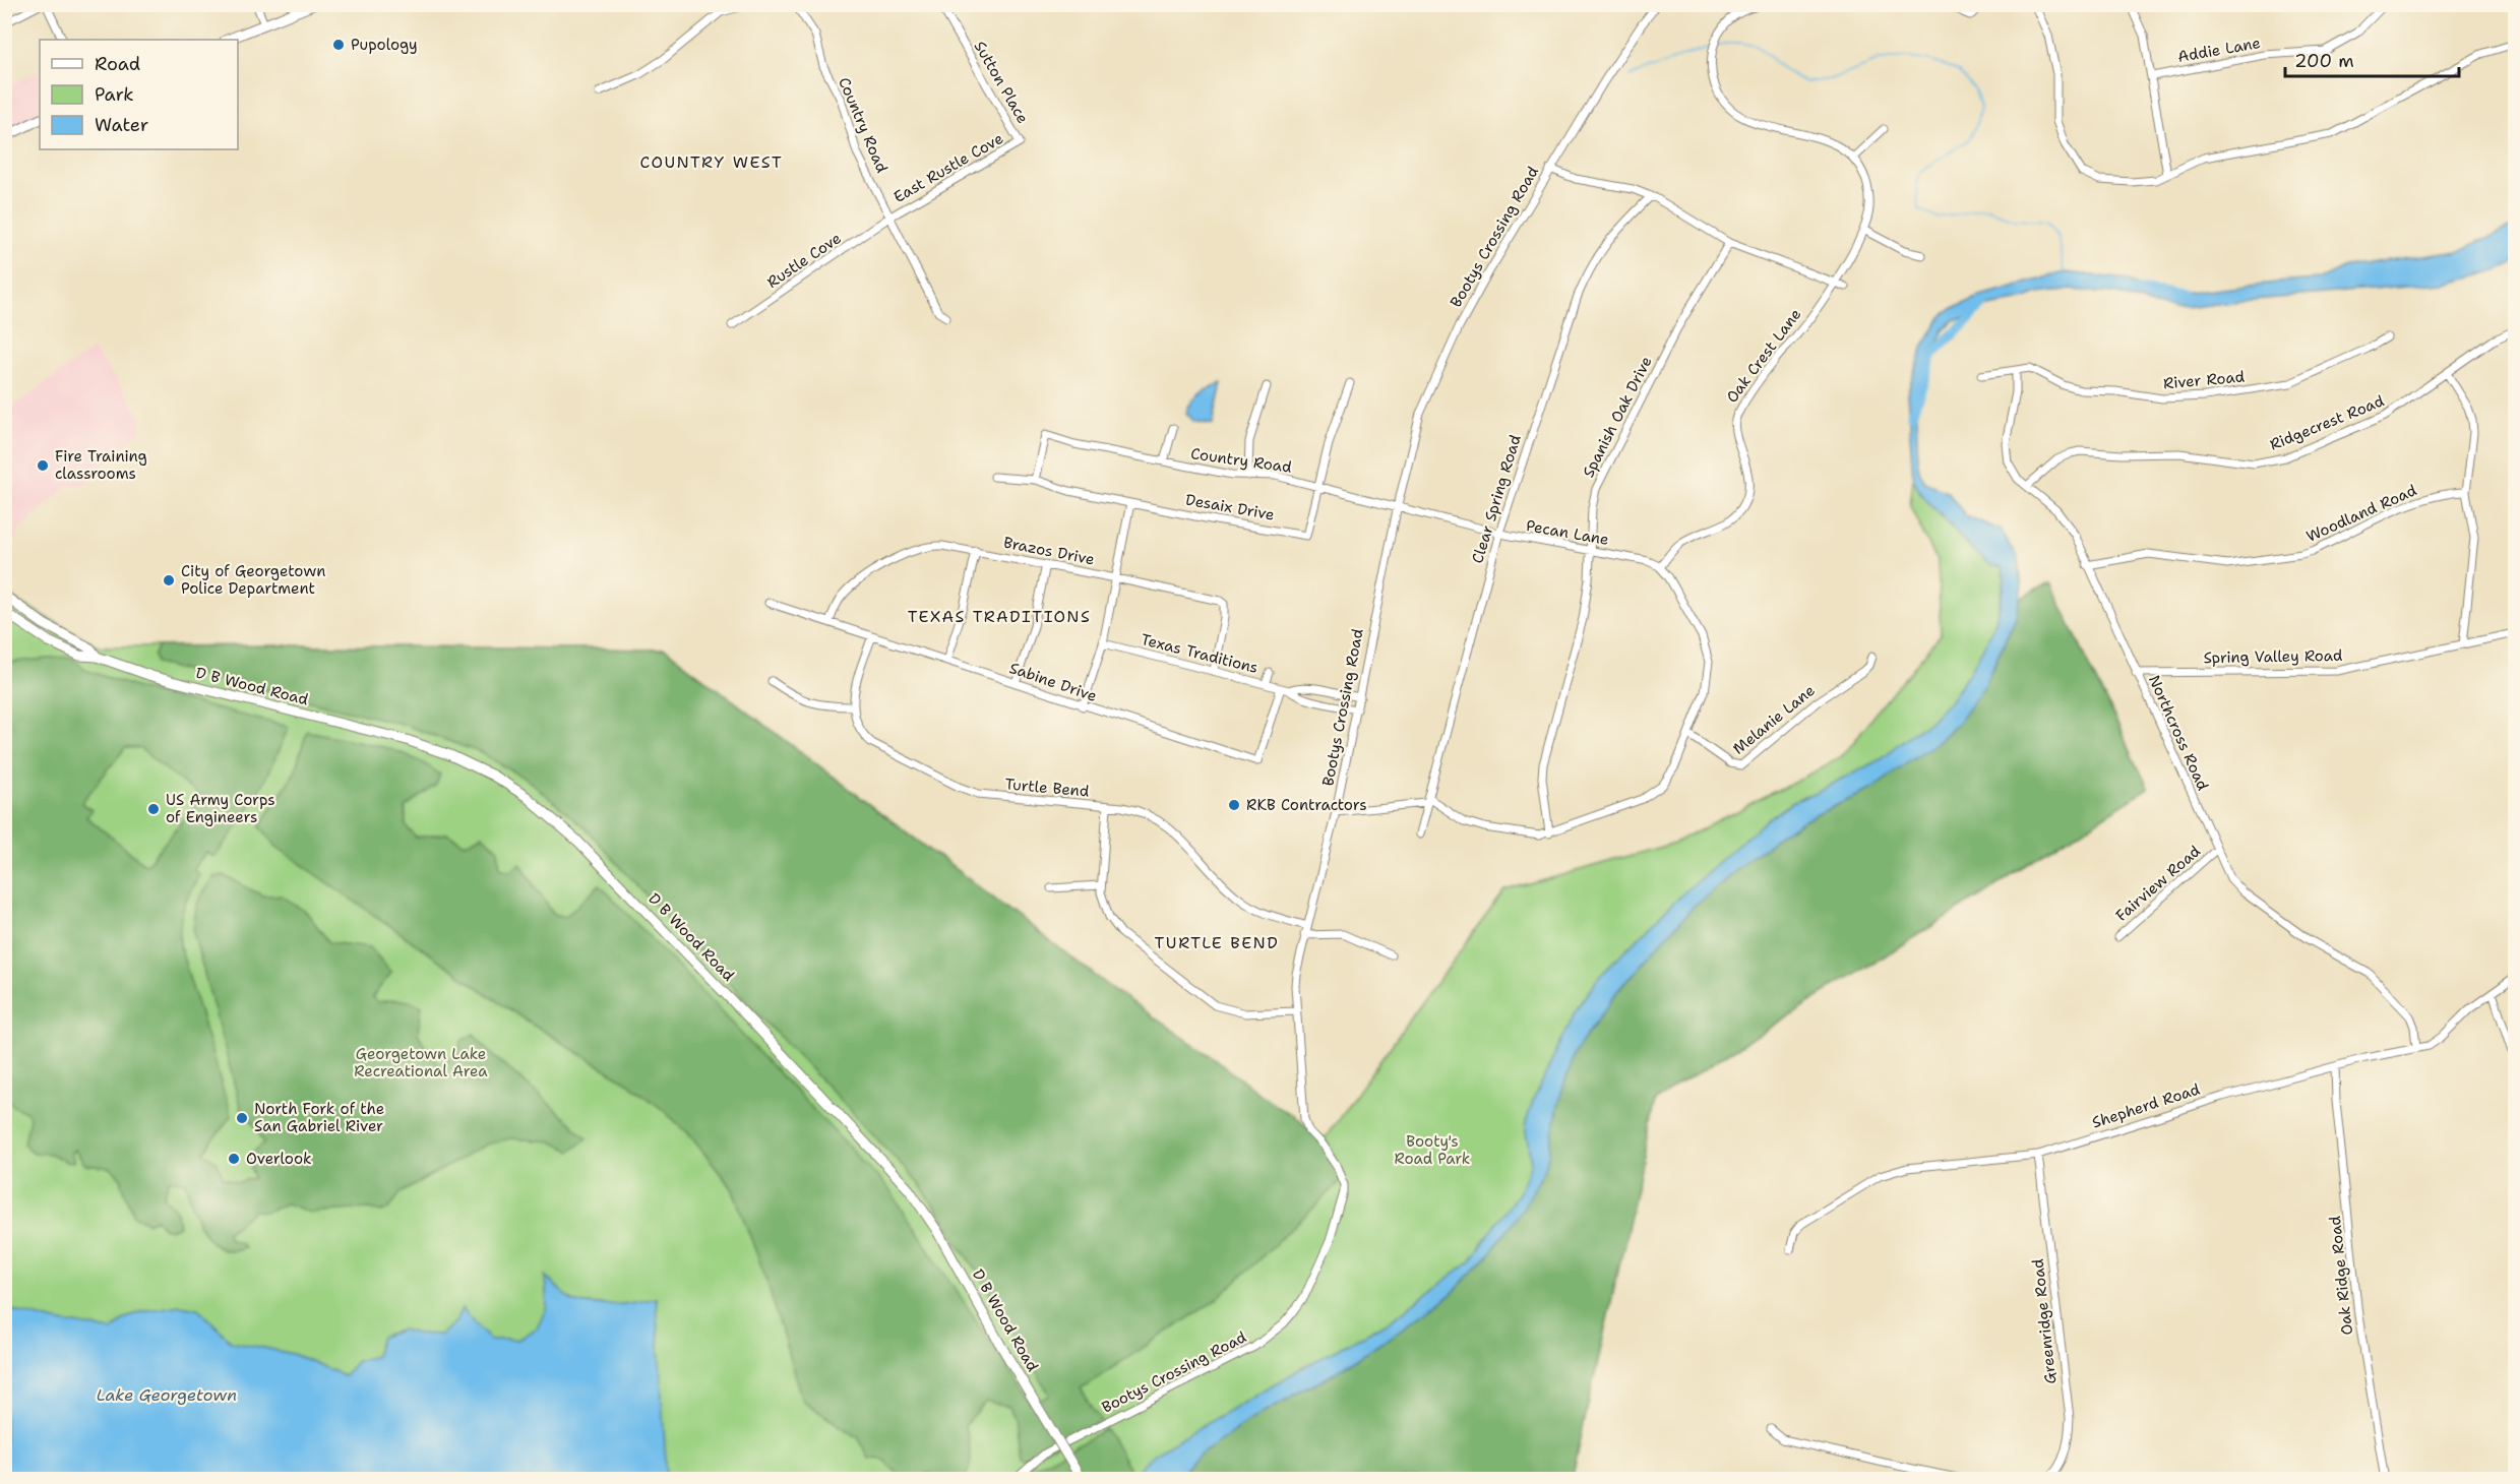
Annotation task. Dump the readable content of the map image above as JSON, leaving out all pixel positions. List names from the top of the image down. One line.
{"streets":{"main road":["D B Wood Road"],"street":["Addie Lane","Sutton Place","Country Road","East Rustle Cove","Bootys Crossing Road","Rustle Cove","Oak Crest Lane","River Road","Spanish Oak Drive","Ridgecrest Road","Clear Spring Road","Desaix Drive","Woodland Road","Pecan Lane","Brazos Drive","Texas Traditions","Spring Valley Road","Sabine Drive","Melanie Lane","Northcross Road","Turtle Bend","Fairview Road","Shepherd Road","Oak Ridge Road","Greenridge Road"]},"crossings":[["Sutton Place","East Rustle Cove"],["Country Road","East Rustle Cove"],["Country Road","Bootys Crossing Road"],["Country Road","Rustle Cove"],["Country Road","Desaix Drive"],["Country Road","Pecan Lane"],["East Rustle Cove","Rustle Cove"],["Bootys Crossing Road","Pecan Lane"],["Bootys Crossing Road","Texas Traditions"],["Bootys Crossing Road","Turtle Bend"],["Oak Crest Lane","Pecan Lane"],["River Road","Northcross Road"],["Spanish Oak Drive","Pecan Lane"],["Ridgecrest Road","Northcross Road"],["Clear Spring Road","Pecan Lane"],["Woodland Road","Northcross Road"],["Brazos Drive","Texas Traditions"],["Brazos Drive","Sabine Drive"],["Texas Traditions","Sabine Drive"],["Spring Valley Road","Northcross Road"],["Northcross Road","Fairview Road"],["Northcross Road","Shepherd Road"],["Shepherd Road","Oak Ridge Road"],["Shepherd Road","Greenridge Road"]],"districts":["COUNTRY WEST","TEXAS TRADITIONS","TURTLE BEND"],"water":["Lake Georgetown"],"parks":["Georgetown Lake Recreational Area","Booty's Road Park"],"places":["Pupology","Fire Training classrooms","City of Georgetown Police Department","RKB Contractors","US Army Corps of Engineers","North Fork of the San Gabriel River","Overlook"],"legend":["Road","Park","Water"],"scale_bar":"200 m"}
